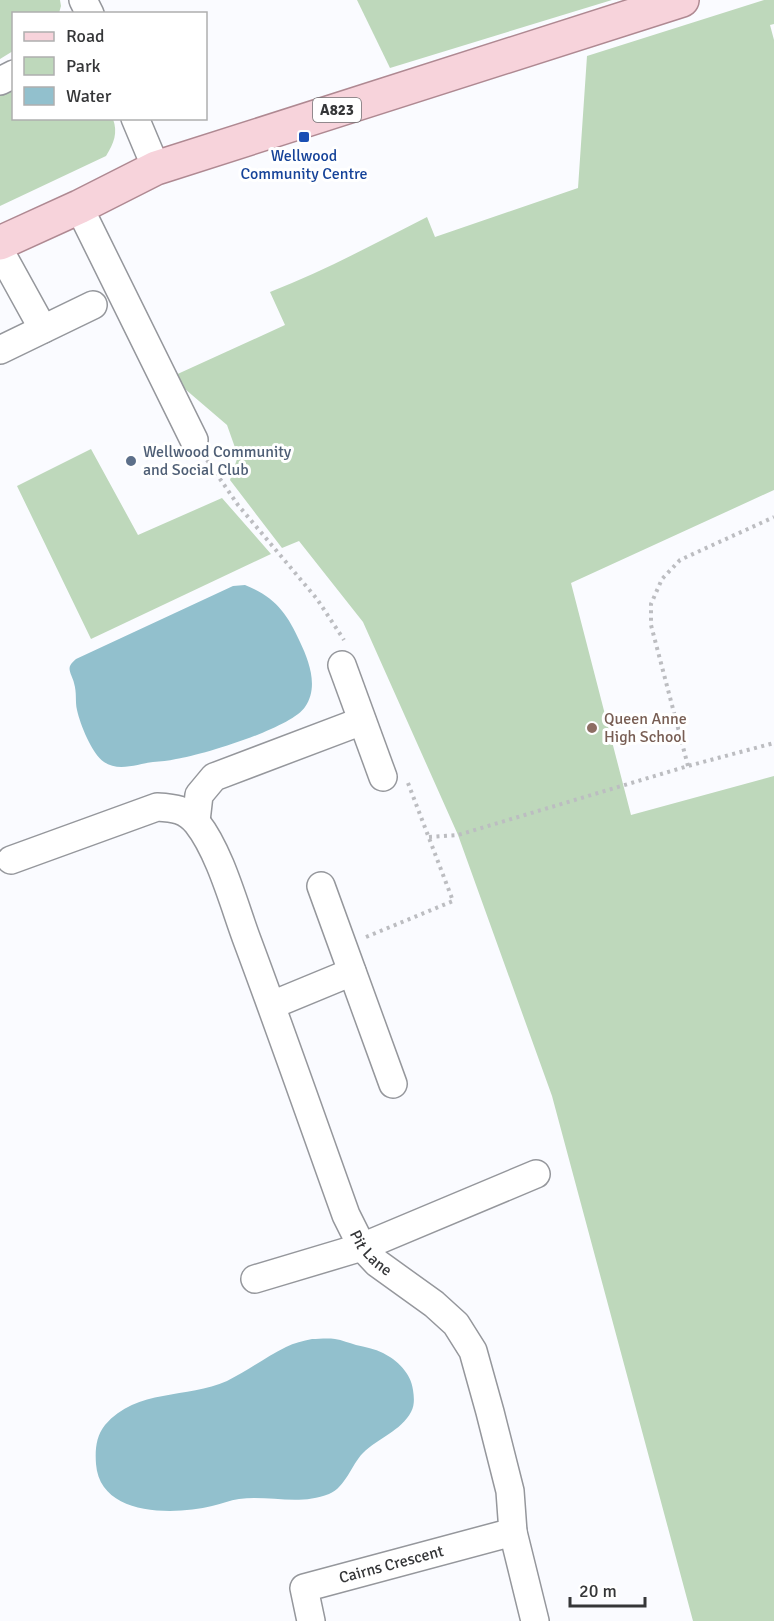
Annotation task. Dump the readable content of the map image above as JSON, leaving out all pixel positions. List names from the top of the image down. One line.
{"streets":{"main road":["A823"],"street":["Pit Lane","Cairns Crescent"]},"crossings":[["Pit Lane","Cairns Crescent"]],"places":{"transit":["Wellwood Community Centre"],"other":["Wellwood Community and Social Club","Queen Anne High School"]},"legend":["Road","Park","Water"],"scale_bar":"20 m"}
